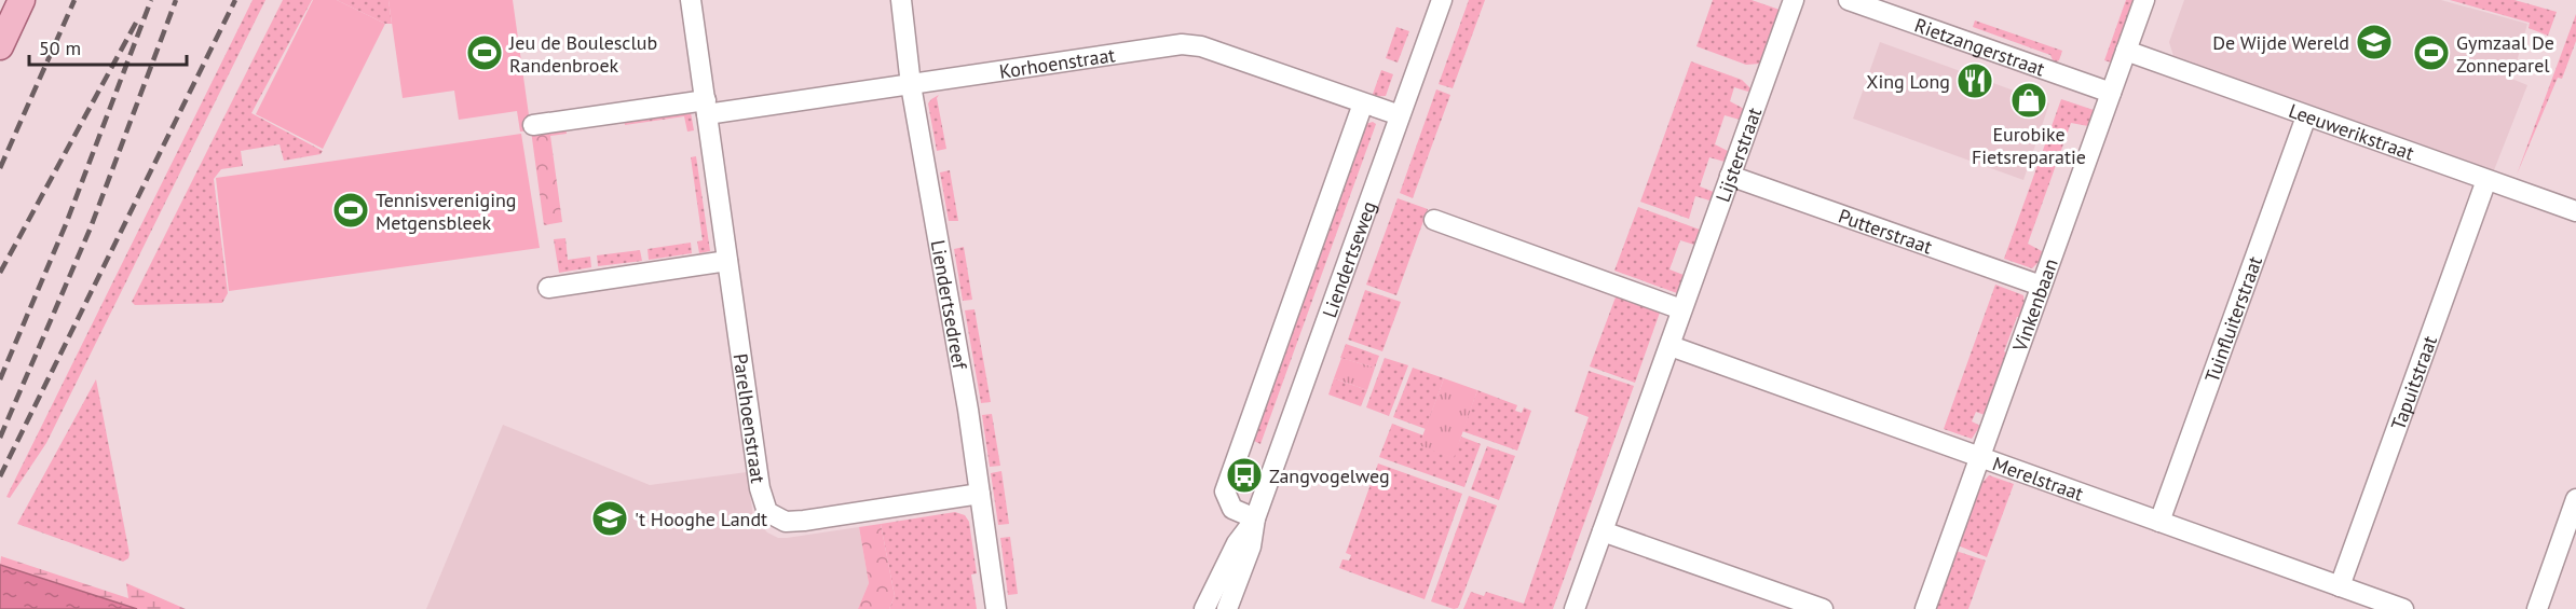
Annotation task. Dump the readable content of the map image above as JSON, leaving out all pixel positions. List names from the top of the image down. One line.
{"streets":{"street":["Rietzangerstraat","Korhoenstraat","Leeuwerikstraat","Lijsterstraat","Putterstraat","Liendertseweg","Liendertsedreef","Vinkenbaan","Tuinfluiterstraat","Tapuitstraat","Parelhoenstraat","Merelstraat"]},"crossings":[["Rietzangerstraat","Vinkenbaan"],["Korhoenstraat","Liendertseweg"],["Korhoenstraat","Liendertsedreef"],["Korhoenstraat","Parelhoenstraat"],["Leeuwerikstraat","Vinkenbaan"],["Leeuwerikstraat","Tuinfluiterstraat"],["Leeuwerikstraat","Tapuitstraat"],["Lijsterstraat","Putterstraat"],["Lijsterstraat","Merelstraat"],["Putterstraat","Vinkenbaan"],["Liendertsedreef","Parelhoenstraat"],["Vinkenbaan","Merelstraat"],["Tuinfluiterstraat","Merelstraat"],["Tapuitstraat","Merelstraat"]],"places":{"school or university":["De Wijde Wereld","'t Hooghe Landt"],"sports":["Jeu de Boulesclub Randenbroek","Gymzaal De Zonneparel","Tennisvereniging Metgensbleek"],"restaurant":["Xing Long"],"shop":["Eurobike Fietsreparatie"],"bus stop":["Zangvogelweg"]},"scale_bar":"50 m"}
